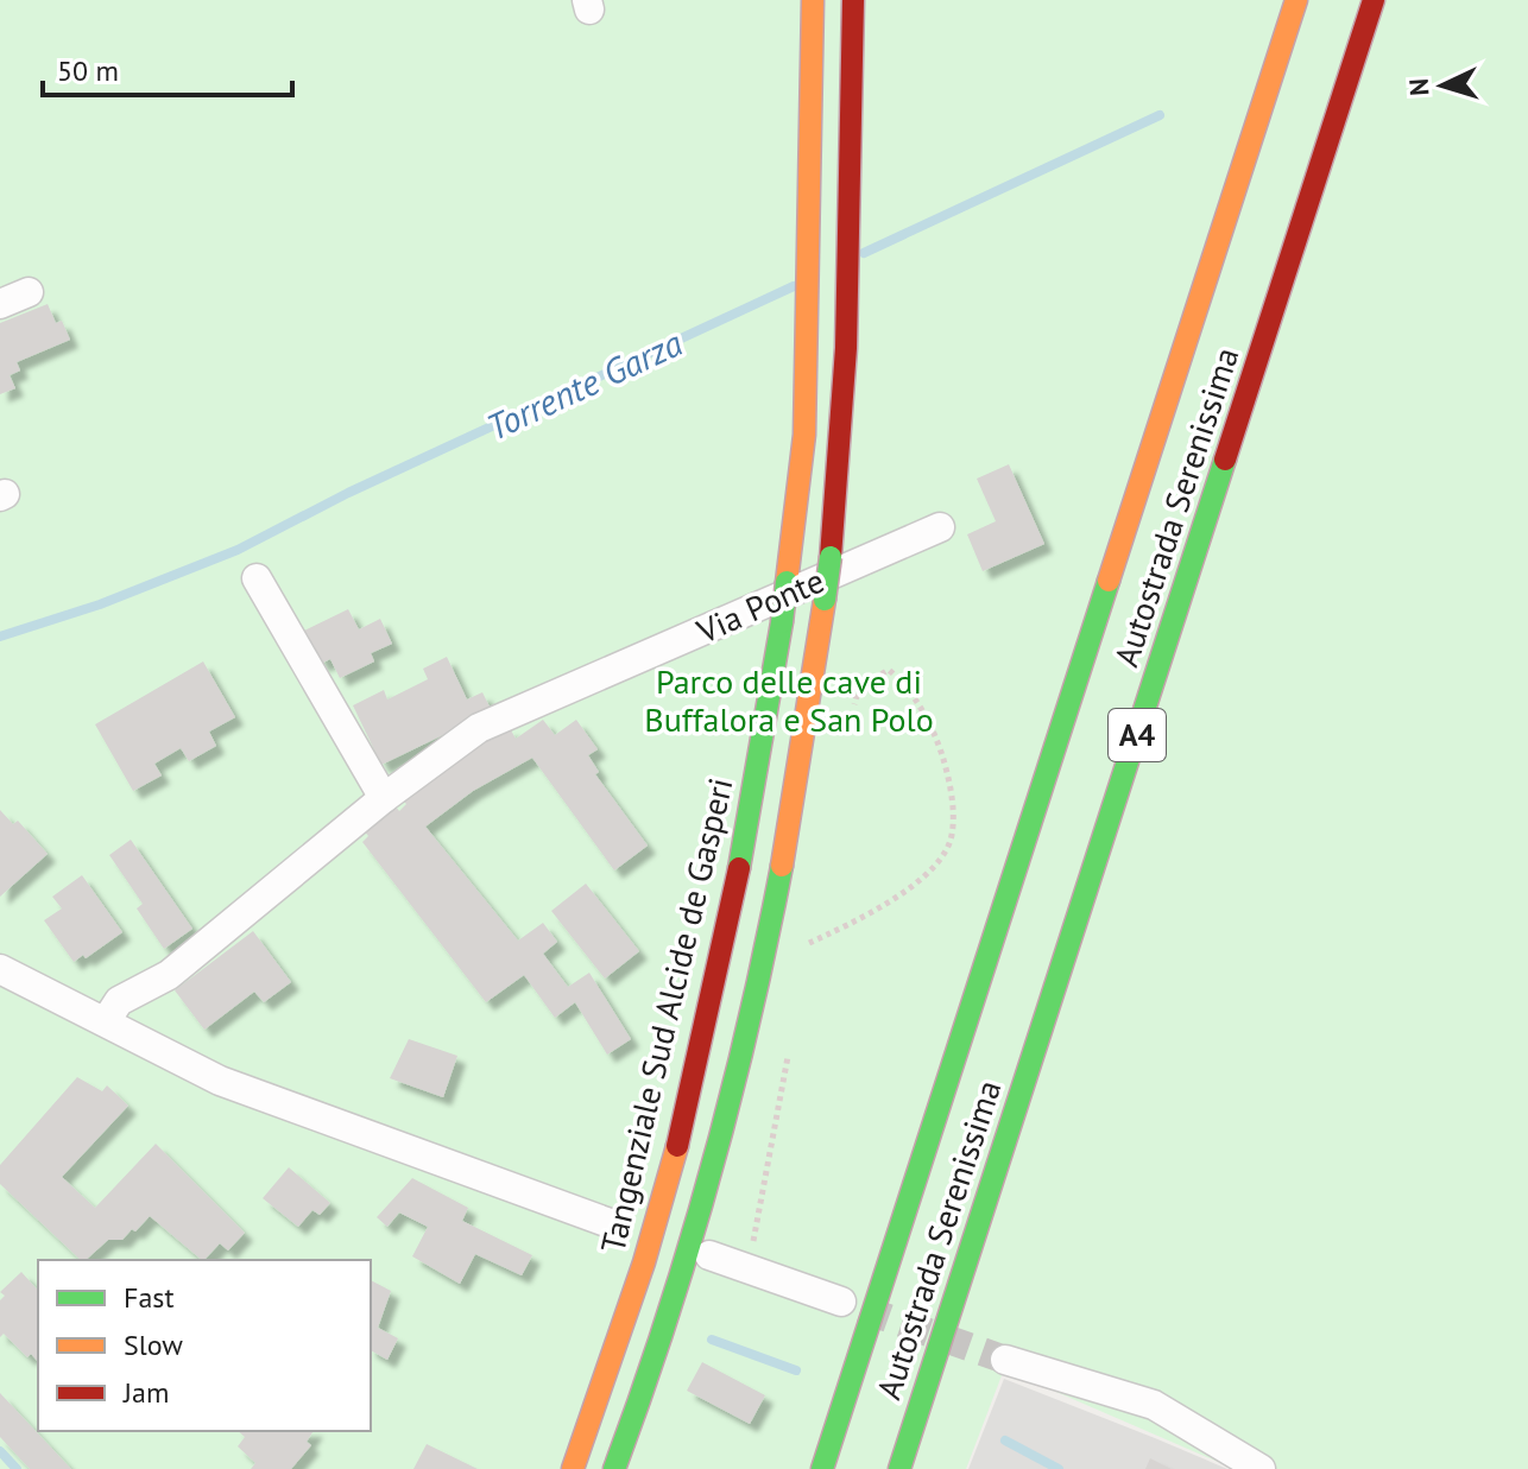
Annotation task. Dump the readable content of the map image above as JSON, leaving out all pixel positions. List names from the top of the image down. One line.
{"streets":{"highway":["Autostrada Serenissima","A4","Tangenziale Sud Alcide de Gasperi"],"street":["Via Ponte"]},"water":["Torrente Garza"],"parks":["Parco delle cave di Buffalora e San Polo"],"legend":["Fast","Slow","Jam"],"scale_bar":"50 m","north":"left"}
